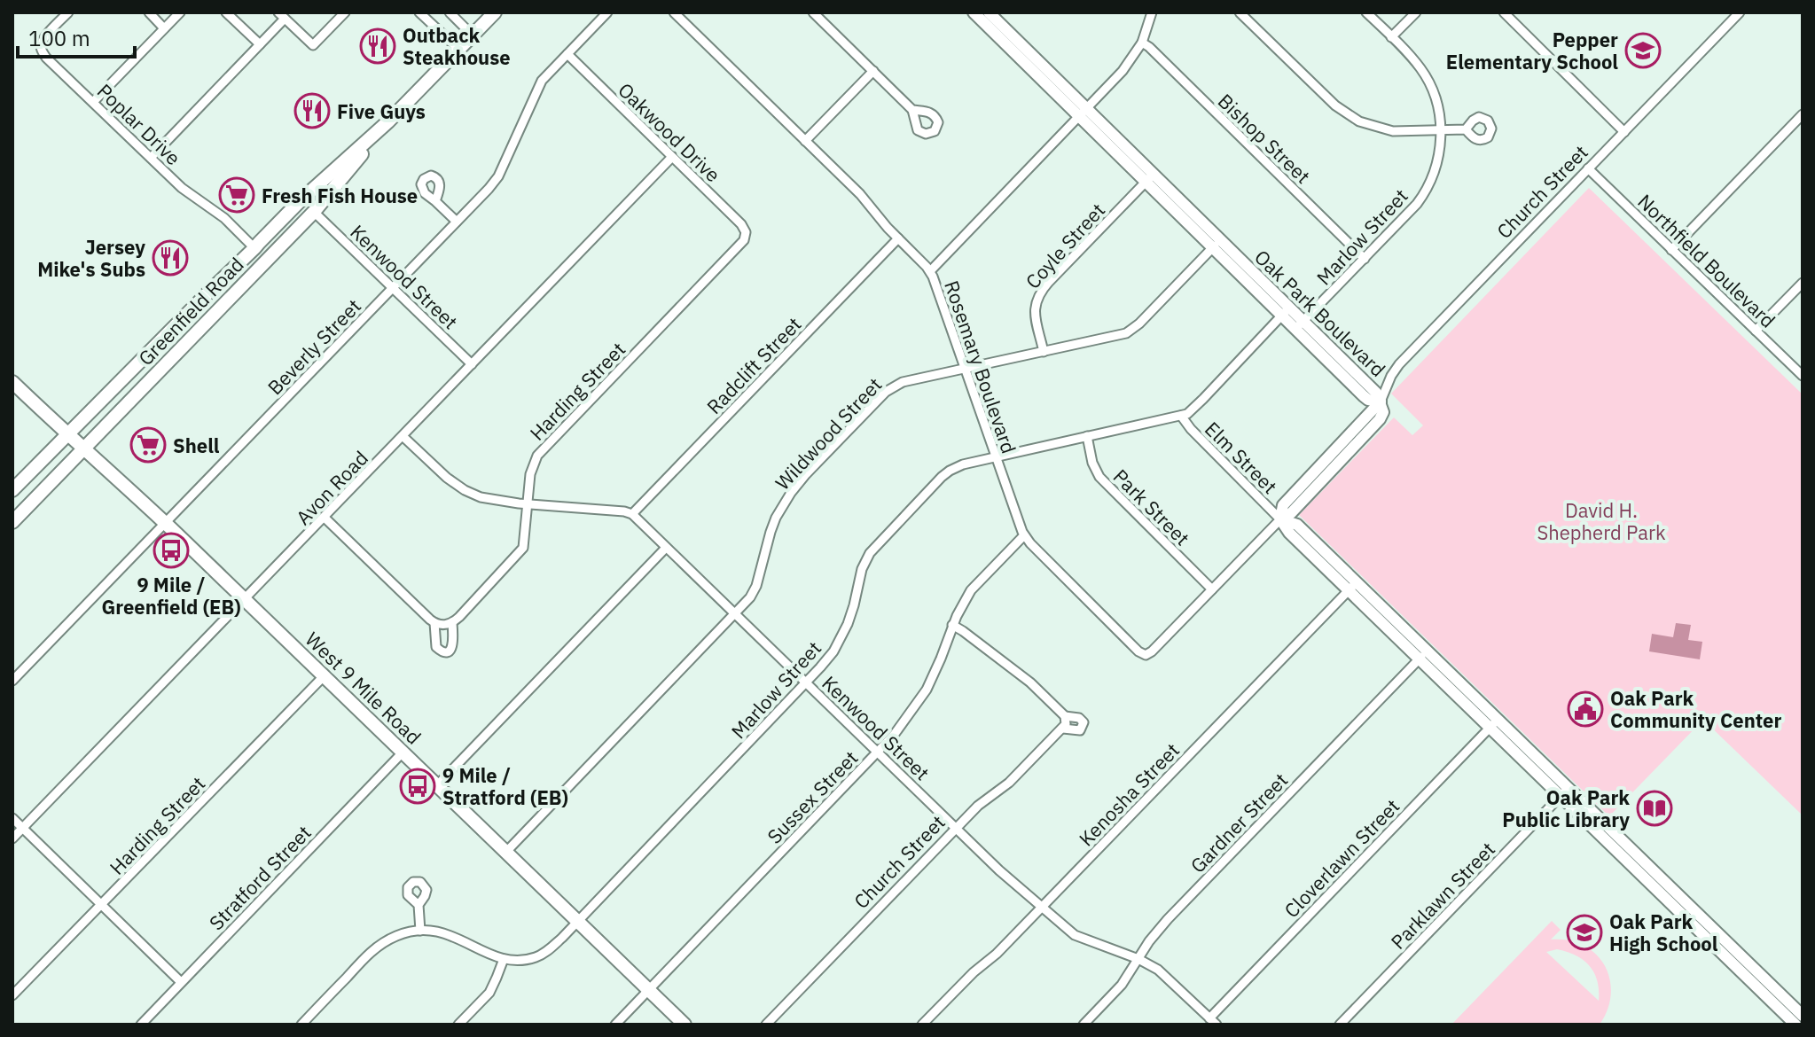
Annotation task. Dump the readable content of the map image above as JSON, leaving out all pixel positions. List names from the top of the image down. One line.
{"streets":{"main road":["Greenfield Road","West 9 Mile Road"],"street":["Poplar Drive","Oakwood Drive","Bishop Street","Church Street","Marlow Street","Coyle Street","Northfield Boulevard","Kenwood Street","Oak Park Boulevard","Beverly Street","Radclift Street","Rosemary Boulevard","Harding Street","Wildwood Street","Elm Street","Avon Road","Park Street","Kenosha Street","Sussex Street","Gardner Street","Cloverlawn Street","Stratford Street","Parklawn Street"]},"crossings":[["Poplar Drive","Greenfield Road"],["Oakwood Drive","Beverly Street"],["Oakwood Drive","Harding Street"],["Oakwood Drive","Avon Road"],["Bishop Street","Marlow Street"],["Church Street","Northfield Boulevard"],["Church Street","Kenwood Street"],["Church Street","Oak Park Boulevard"],["Church Street","Rosemary Boulevard"],["Church Street","Elm Street"],["Church Street","Park Street"],["Church Street","Sussex Street"],["Marlow Street","Kenwood Street"],["Marlow Street","Oak Park Boulevard"],["Marlow Street","Rosemary Boulevard"],["Marlow Street","Elm Street"],["Marlow Street","Park Street"],["Marlow Street","West 9 Mile Road"],["Coyle Street","Oak Park Boulevard"],["Coyle Street","Wildwood Street"],["Kenwood Street","Greenfield Road"],["Kenwood Street","Beverly Street"],["Kenwood Street","Radclift Street"],["Kenwood Street","Wildwood Street"],["Kenwood Street","Avon Road"],["Kenwood Street","Kenosha Street"],["Kenwood Street","Sussex Street"],["Kenwood Street","Gardner Street"],["Kenwood Street","Cloverlawn Street"],["Greenfield Road","West 9 Mile Road"],["Oak Park Boulevard","Wildwood Street"],["Beverly Street","West 9 Mile Road"],["Radclift Street","Rosemary Boulevard"],["Rosemary Boulevard","Wildwood Street"],["Rosemary Boulevard","Sussex Street"],["Harding Street","Avon Road"],["Harding Street","West 9 Mile Road"],["Wildwood Street","West 9 Mile Road"],["Avon Road","West 9 Mile Road"],["West 9 Mile Road","Sussex Street"],["West 9 Mile Road","Stratford Street"]],"parks":["David H. Shepherd Park"],"places":{"restaurant":["Outback Steakhouse","Five Guys","Jersey Mike's Subs"],"school or university":["Pepper Elementary School","Oak Park High School"],"supermarket":["Fresh Fish House","Shell"],"bus stop":["9 Mile / Greenfield (EB)","9 Mile / Stratford (EB)"],"public building":["Oak Park Community Center"],"library":["Oak Park Public Library"]},"scale_bar":"100 m"}
